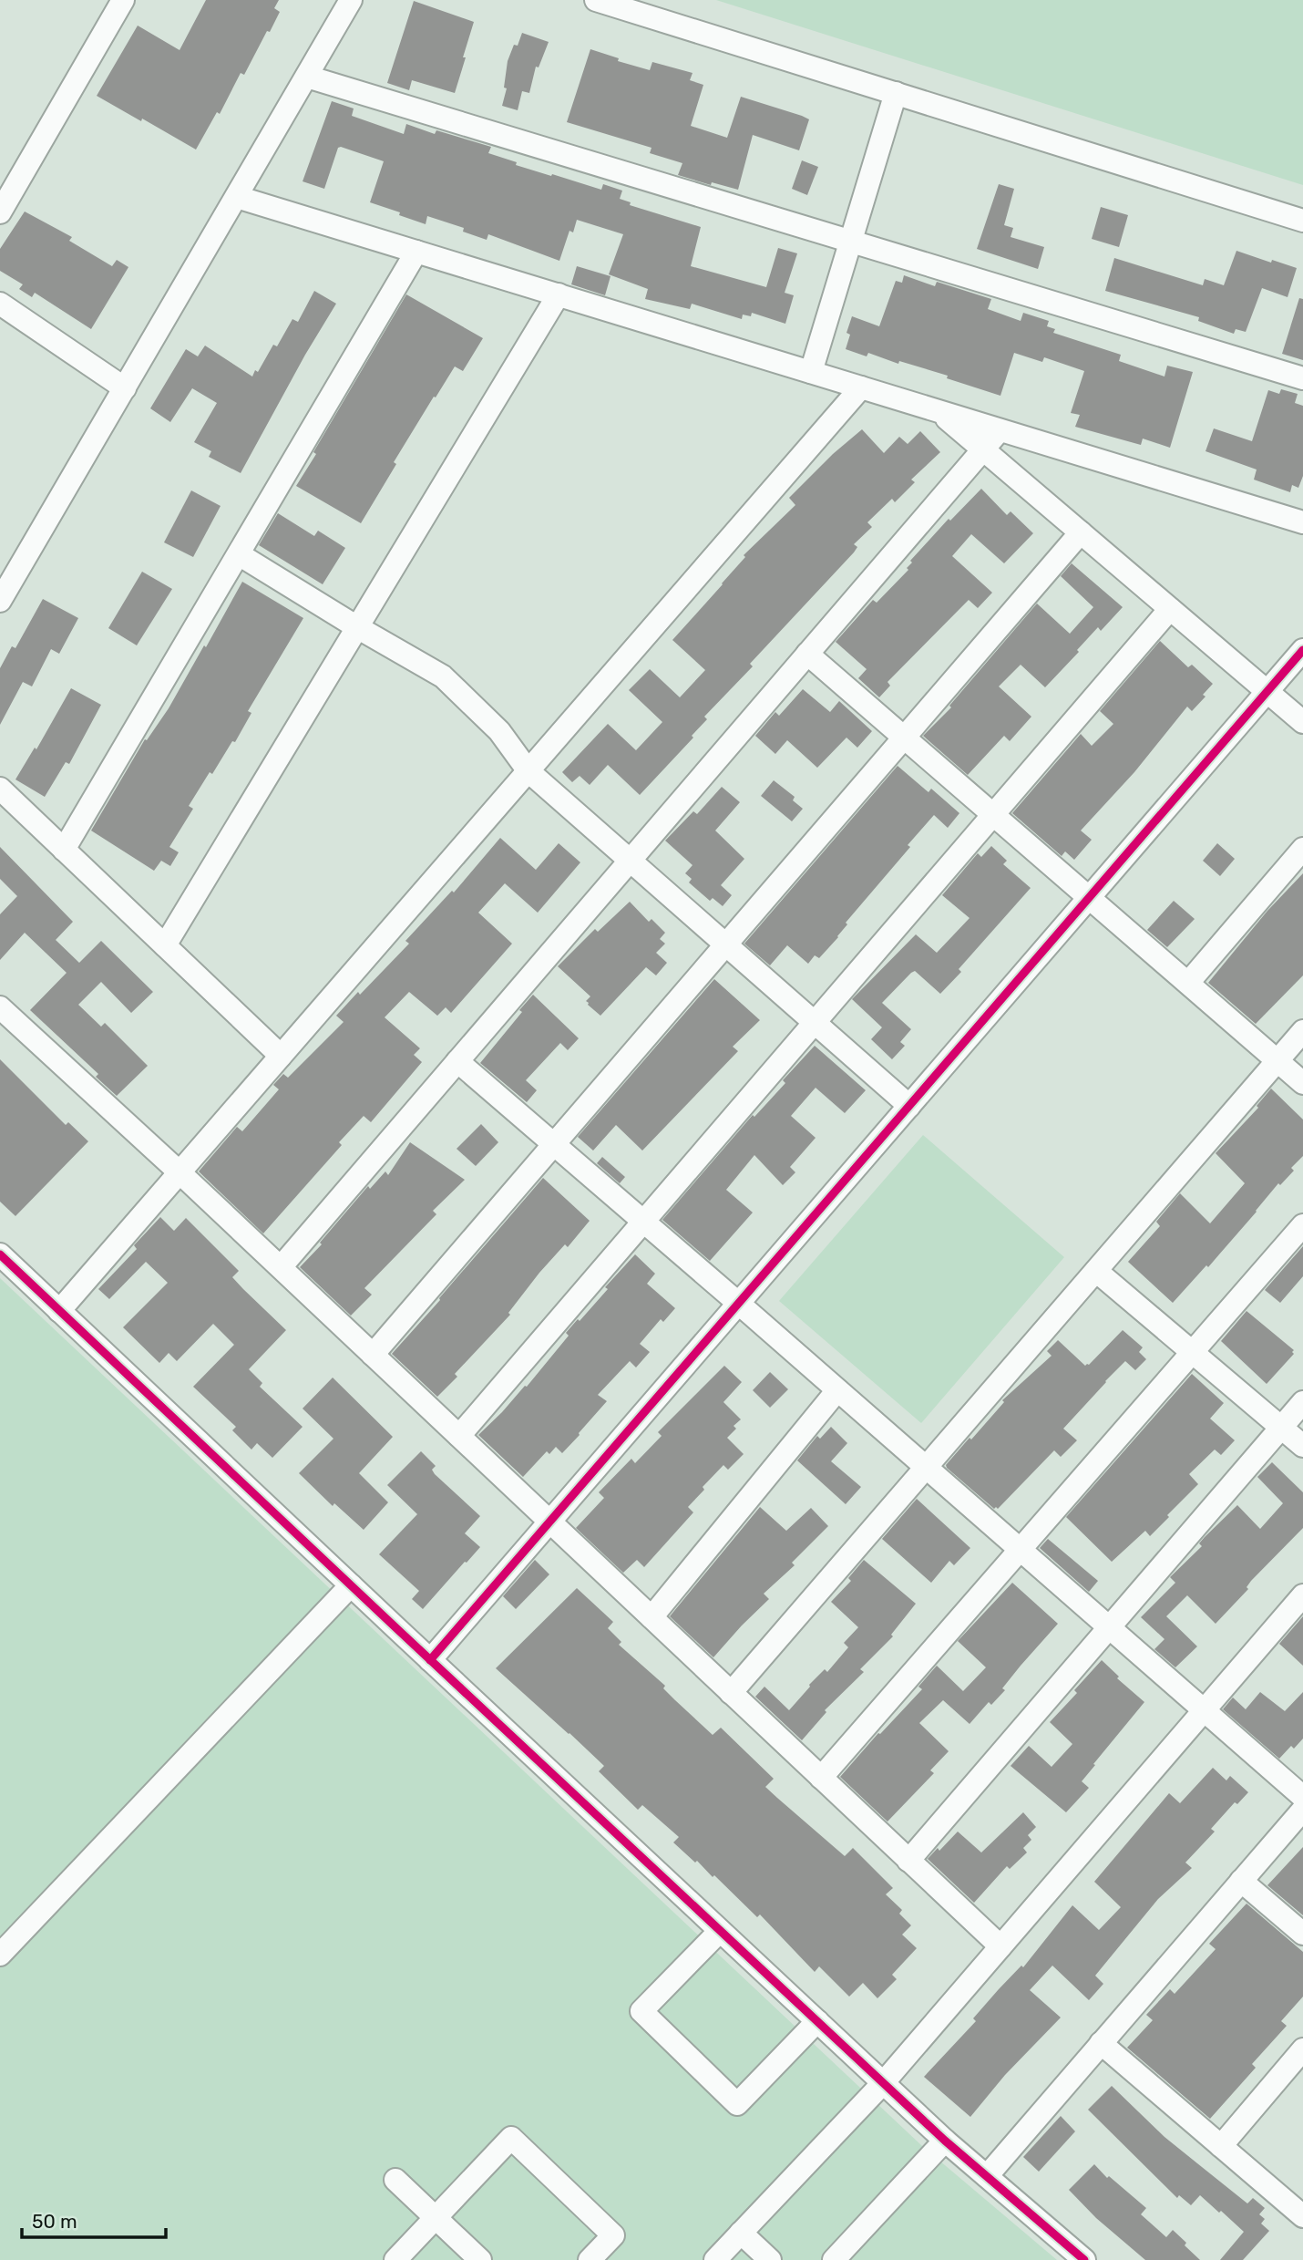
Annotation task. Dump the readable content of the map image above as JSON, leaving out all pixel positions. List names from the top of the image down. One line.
{"scale_bar":"50 m"}
